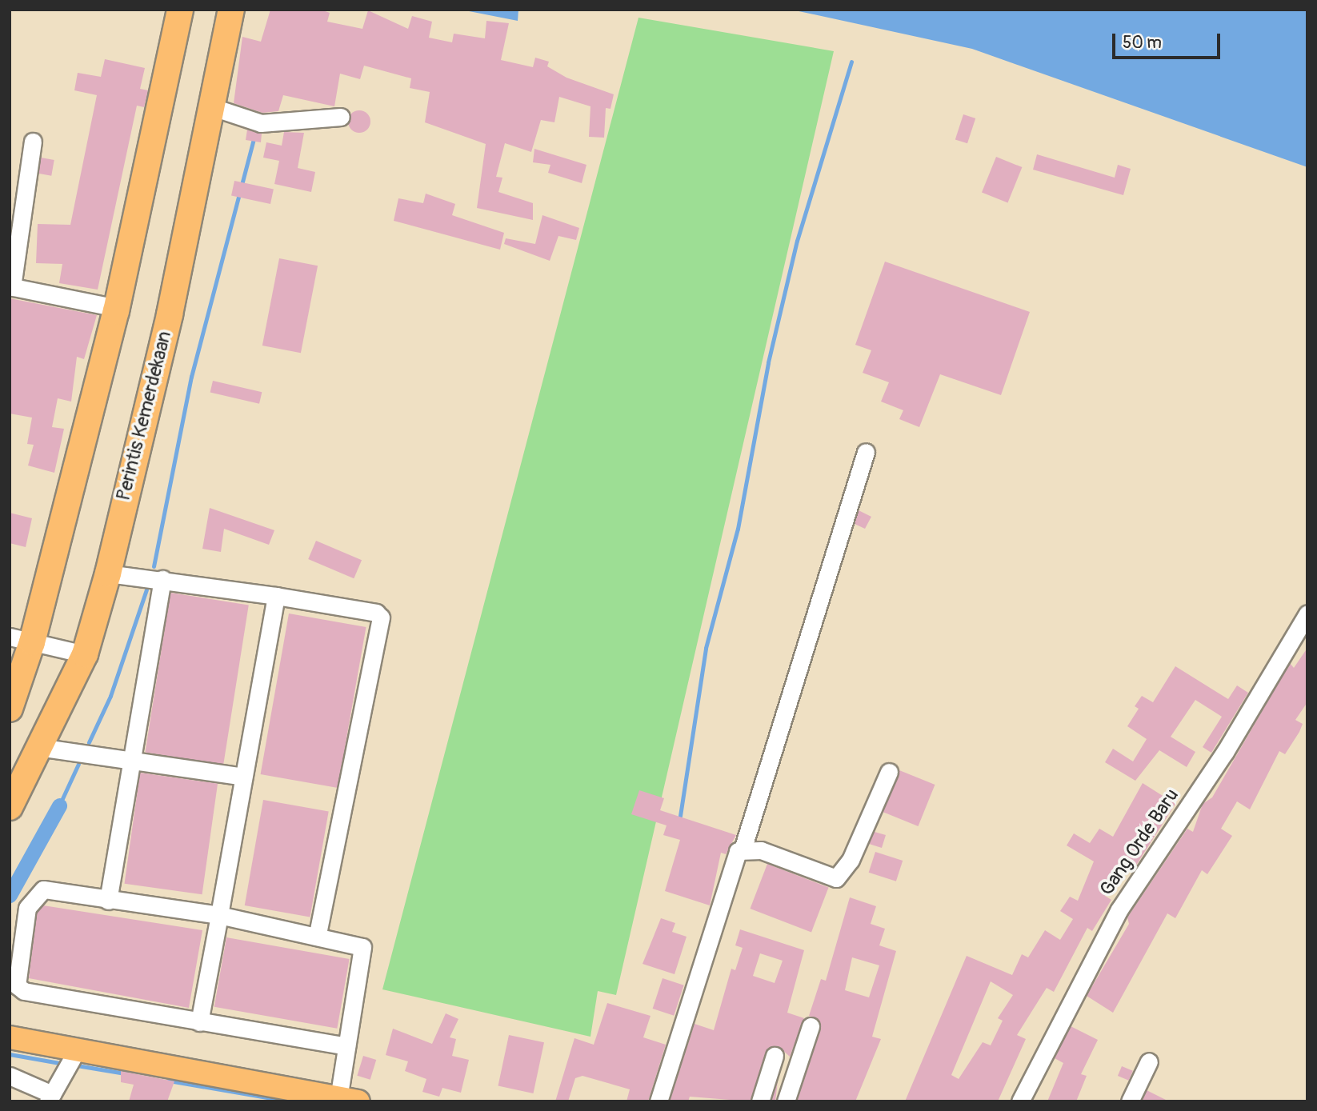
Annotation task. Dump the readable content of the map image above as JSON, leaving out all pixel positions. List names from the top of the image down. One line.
{"streets":{"highway":["Perintis Kemerdekaan"],"street":["Gang Orde Baru"]},"scale_bar":"50 m"}
